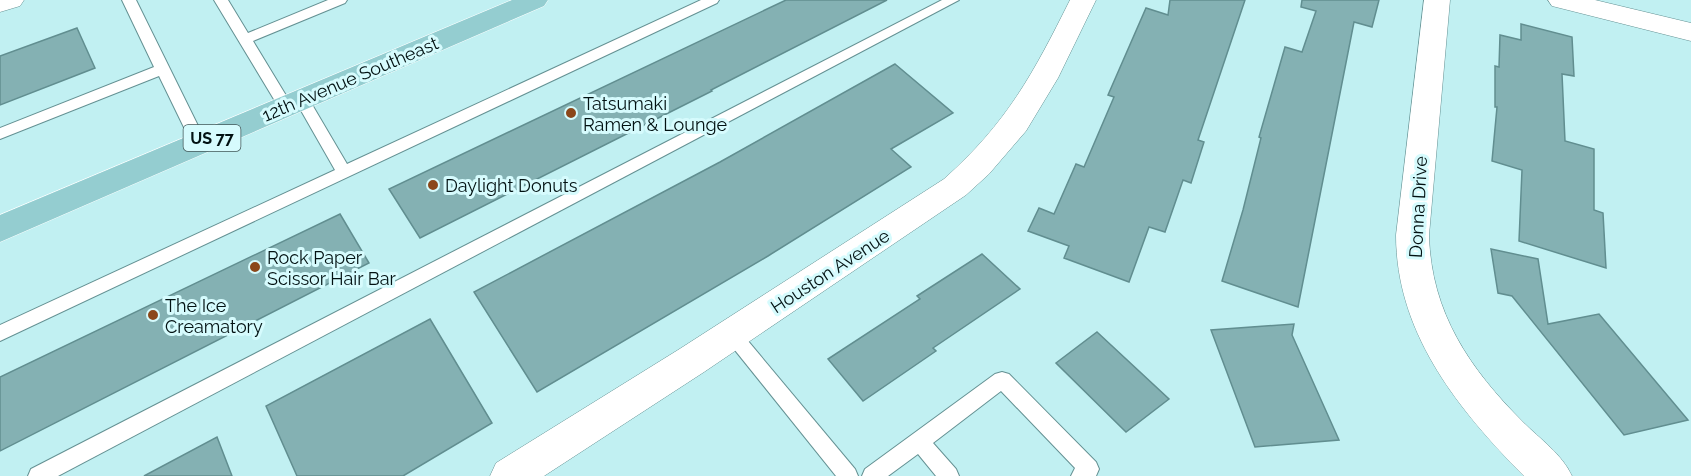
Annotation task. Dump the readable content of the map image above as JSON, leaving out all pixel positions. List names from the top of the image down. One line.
{"streets":{"main road":["12th Avenue Southeast","US 77"],"street":["Donna Drive","Houston Avenue"]},"places":["Tatsumaki Ramen & Lounge","Daylight Donuts","Rock Paper Scissor Hair Bar","The Ice Creamatory"]}
